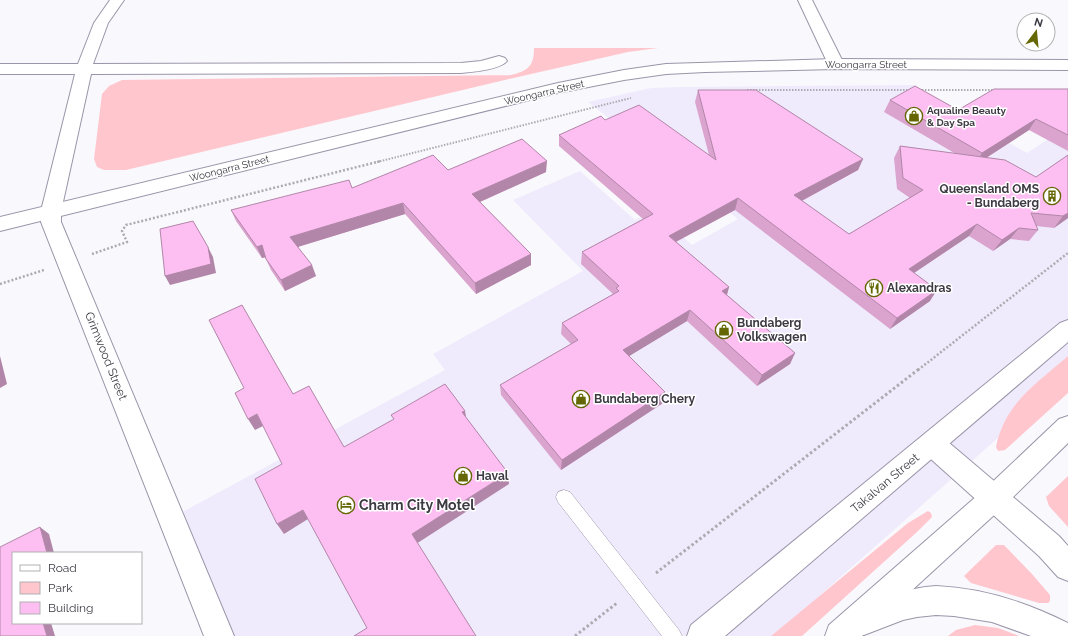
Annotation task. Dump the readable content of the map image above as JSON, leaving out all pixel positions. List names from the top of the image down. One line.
{"streets":{"main road":["Woongarra Street","Grimwood Street","Takalvan Street"]},"crossings":[["Woongarra Street","Grimwood Street"]],"places":{"shop":["Aqualine Beauty & Day Spa","Bundaberg Volkswagen","Bundaberg Chery","Haval"],"building":["Queensland OMS - Bundaberg"],"restaurant":["Alexandras"],"hotel":["Charm City Motel"]},"legend":["Road","Park","Building"],"north":"top"}
